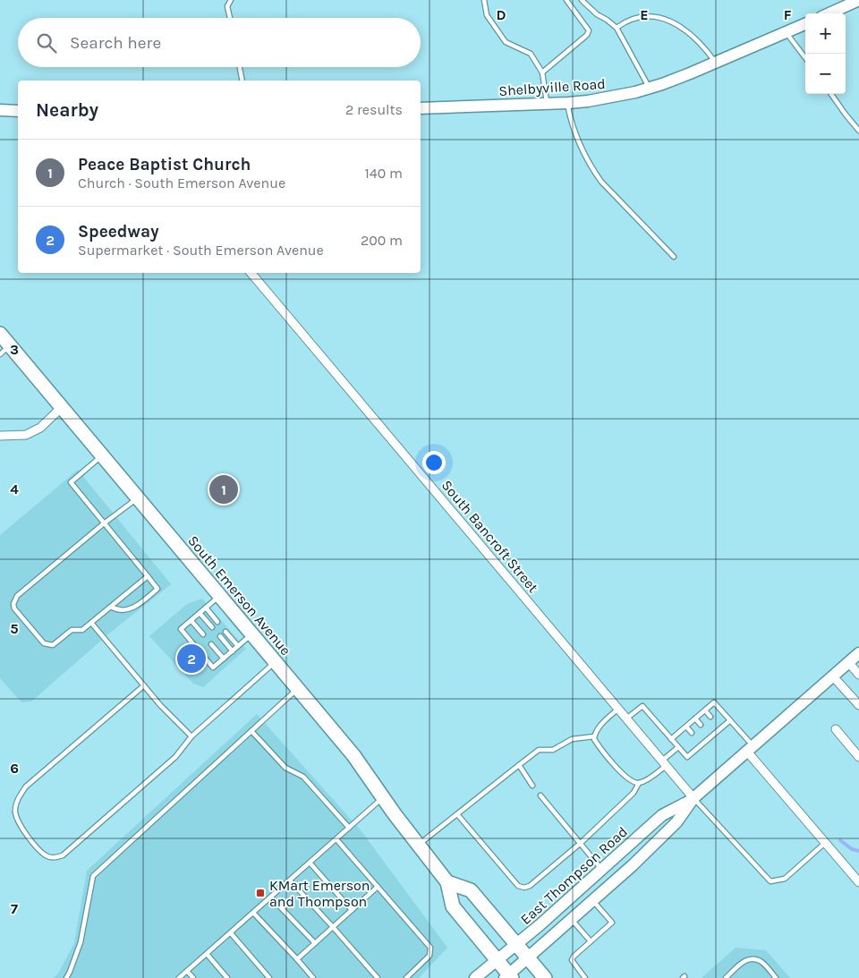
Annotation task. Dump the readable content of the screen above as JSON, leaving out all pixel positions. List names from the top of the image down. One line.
{"streets":{"main road":["Shelbyville Road","South Emerson Avenue","East Thompson Road"],"street":["South Bancroft Street"]},"crossings":[["South Bancroft Street","East Thompson Road"],["South Emerson Avenue","East Thompson Road"]],"places":{"transit":["KMart Emerson and Thompson"]},"page":{"map_buttons":["+","−"],"search":"Search here","heading":["Nearby","2 results"],"list":[{"mark":"1","name":"Peace Baptist Church","note":"Church · South Emerson Avenue","value":"140 m"},{"mark":"2","name":"Speedway","note":"Supermarket · South Emerson Avenue","value":"200 m"}],"pins":["1","2"]},"grid":{"columns":["D","E","F"],"rows":["3","4","5","6","7"]}}
